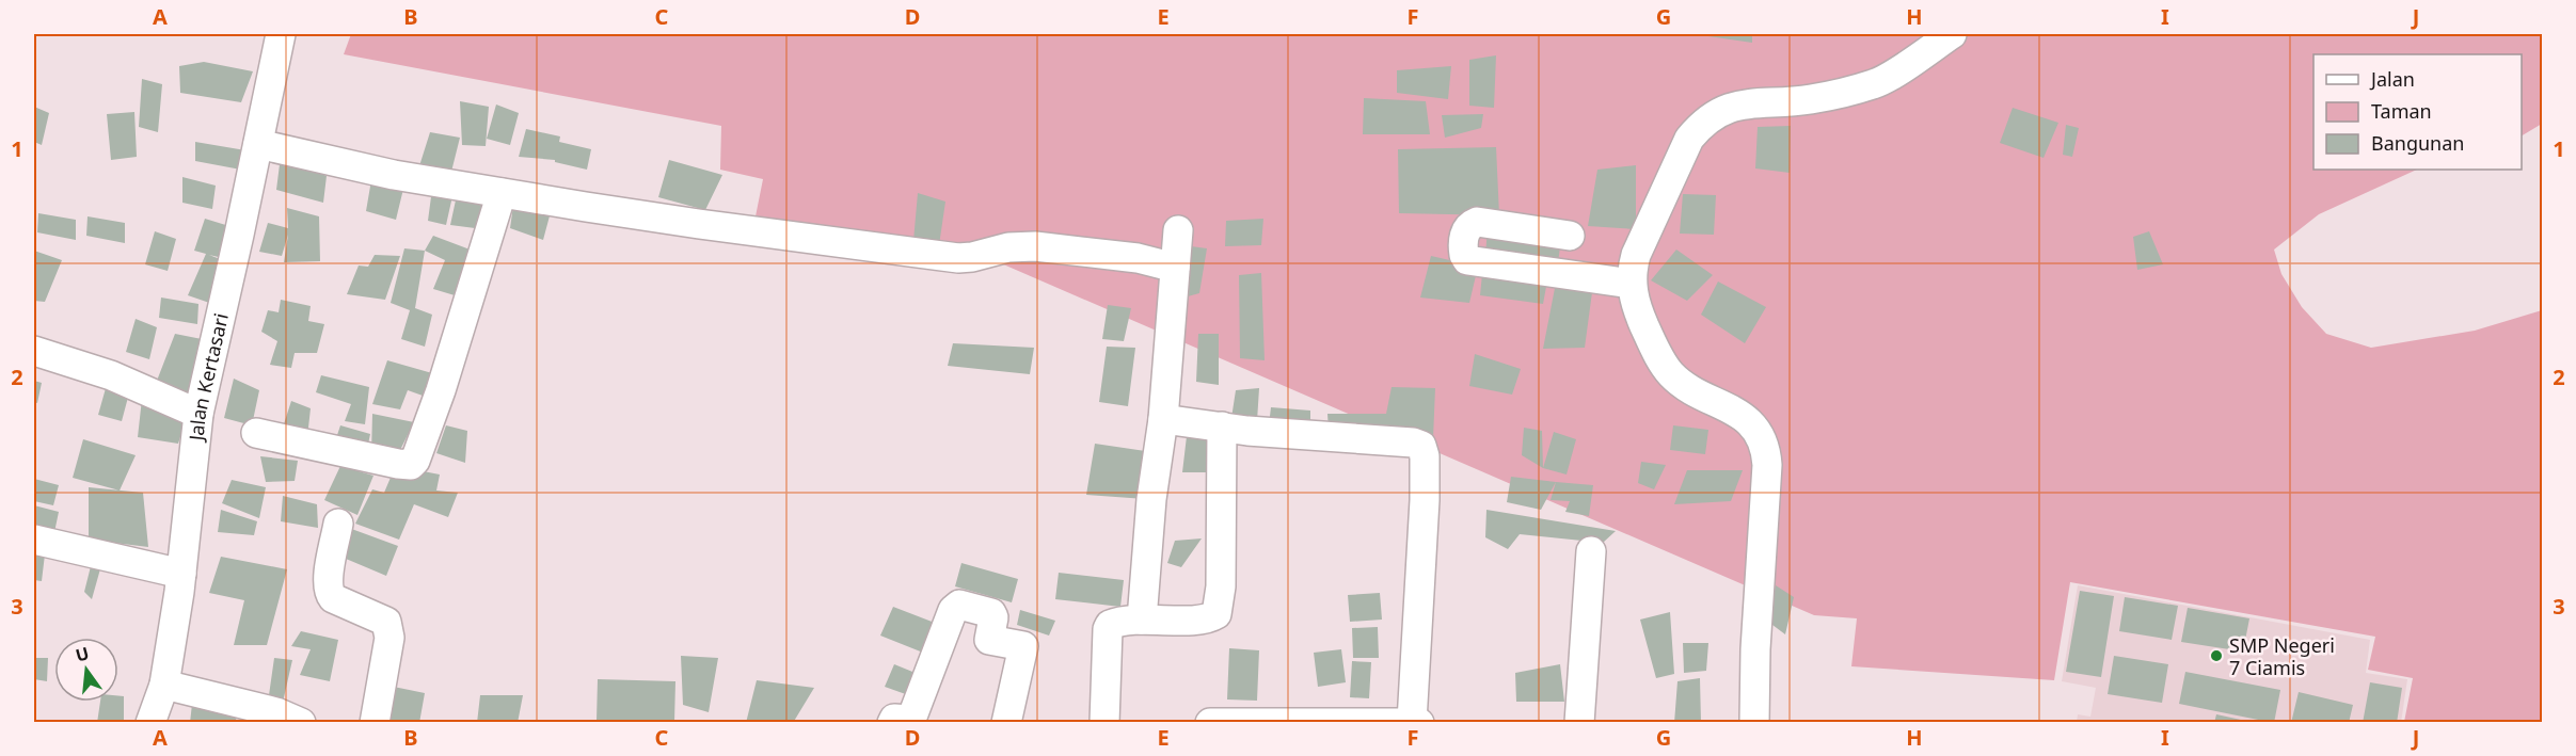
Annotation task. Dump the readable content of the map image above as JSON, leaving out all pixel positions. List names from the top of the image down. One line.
{"streets":{"street":["Jalan Kertasari"]},"places":["SMP Negeri 7 Ciamis"],"legend":["Jalan","Taman","Bangunan"],"north":"top","grid":{"columns":["A","B","C","D","E","F","G","H","I","J"],"rows":["1","2","3"]}}
